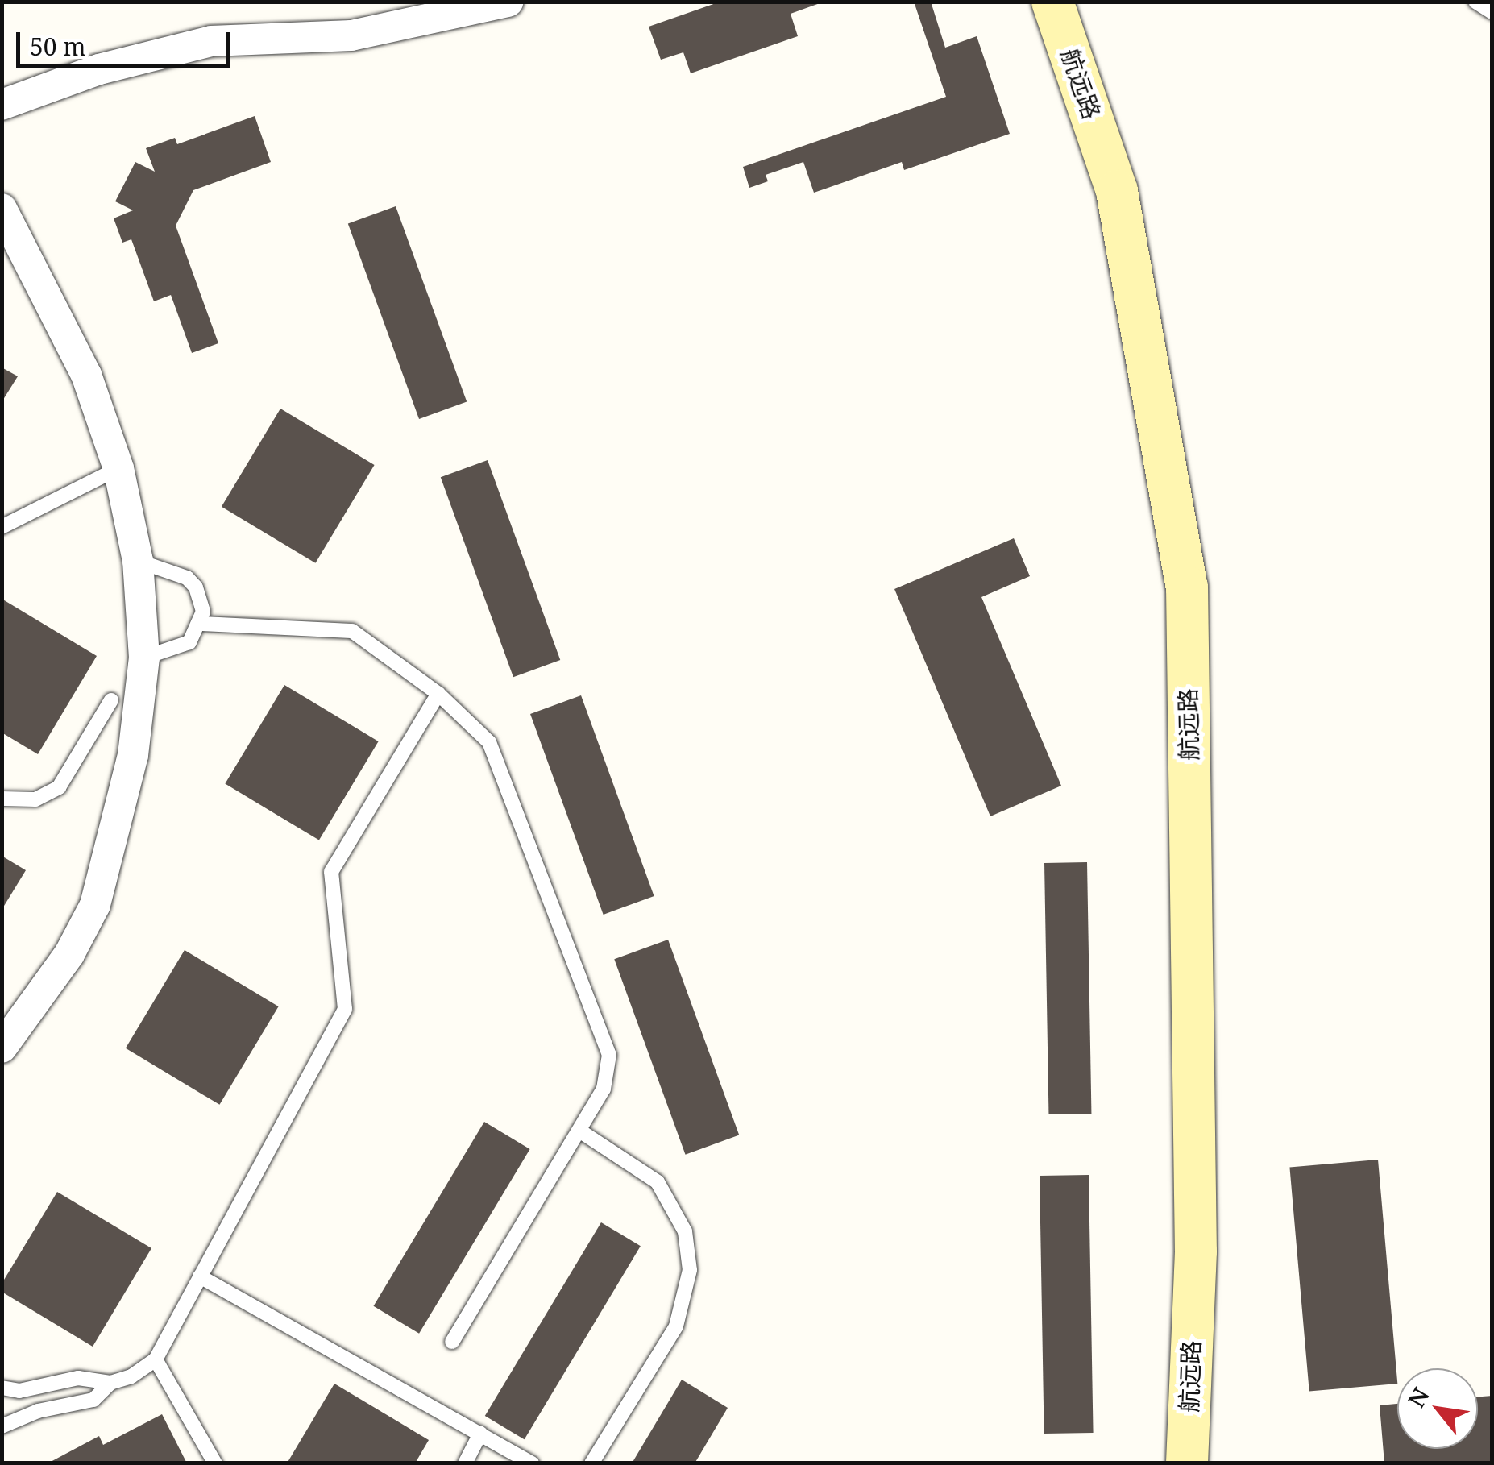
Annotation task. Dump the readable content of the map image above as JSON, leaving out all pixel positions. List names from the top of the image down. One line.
{"streets":{"street":["航远路"]},"scale_bar":"50 m","north":"top left"}
